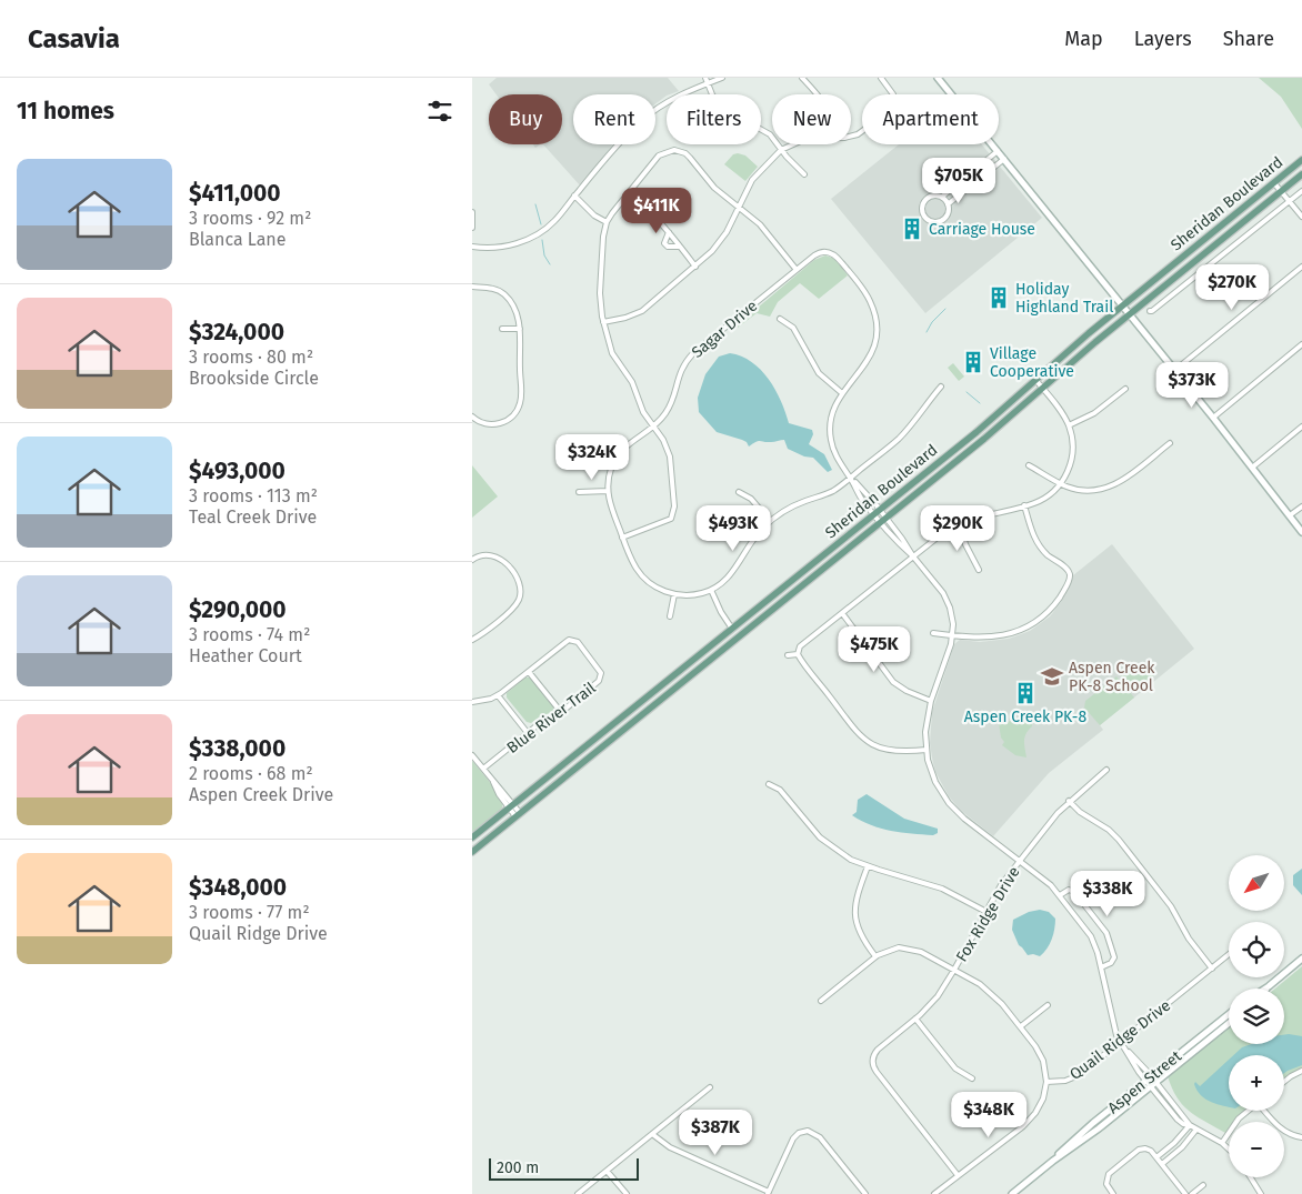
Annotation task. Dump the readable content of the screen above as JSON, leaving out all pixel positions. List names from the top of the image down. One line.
{"streets":{"main road":["Sheridan Boulevard"],"street":["Sagar Drive","Blue River Trail","Fox Ridge Drive","Quail Ridge Drive","Aspen Street"]},"places":{"building":["Carriage House","Holiday Highland Trail","Village Cooperative","Aspen Creek PK-8"],"school or university":["Aspen Creek PK-8 School"]},"scale_bar":"200 m","north":"bottom left","page":{"header":"Casavia","nav":["Map","Layers","Share"],"heading":"11 homes","chip":["Buy","Rent","Filters","New","Apartment"],"list":[{"name":"$411,000","note":"3 rooms · 92 m² · Blanca Lane"},{"name":"$324,000","note":"3 rooms · 80 m² · Brookside Circle"},{"name":"$493,000","note":"3 rooms · 113 m² · Teal Creek Drive"},{"name":"$290,000","note":"3 rooms · 74 m² · Heather Court"},{"name":"$338,000","note":"2 rooms · 68 m² · Aspen Creek Drive"},{"name":"$348,000","note":"3 rooms · 77 m² · Quail Ridge Drive"}],"price":["$705K","$411K","$270K","$373K","$324K","$493K","$290K","$475K","$338K","$348K","$387K"],"map_buttons":["+","−"],"scale":"200 m"}}
